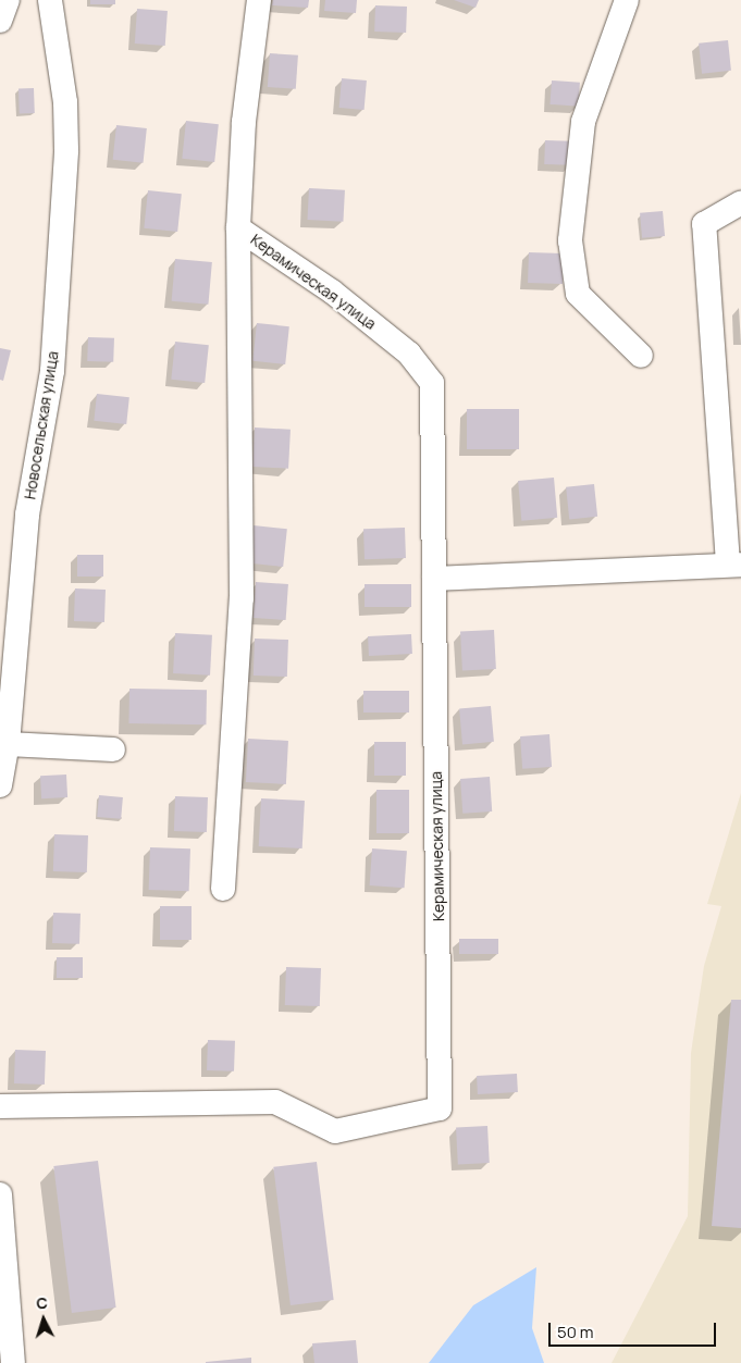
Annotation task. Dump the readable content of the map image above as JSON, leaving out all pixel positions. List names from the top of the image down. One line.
{"streets":{"street":["Керамическая улица","Новосельская улица"]},"scale_bar":"50 m","north":"top"}
